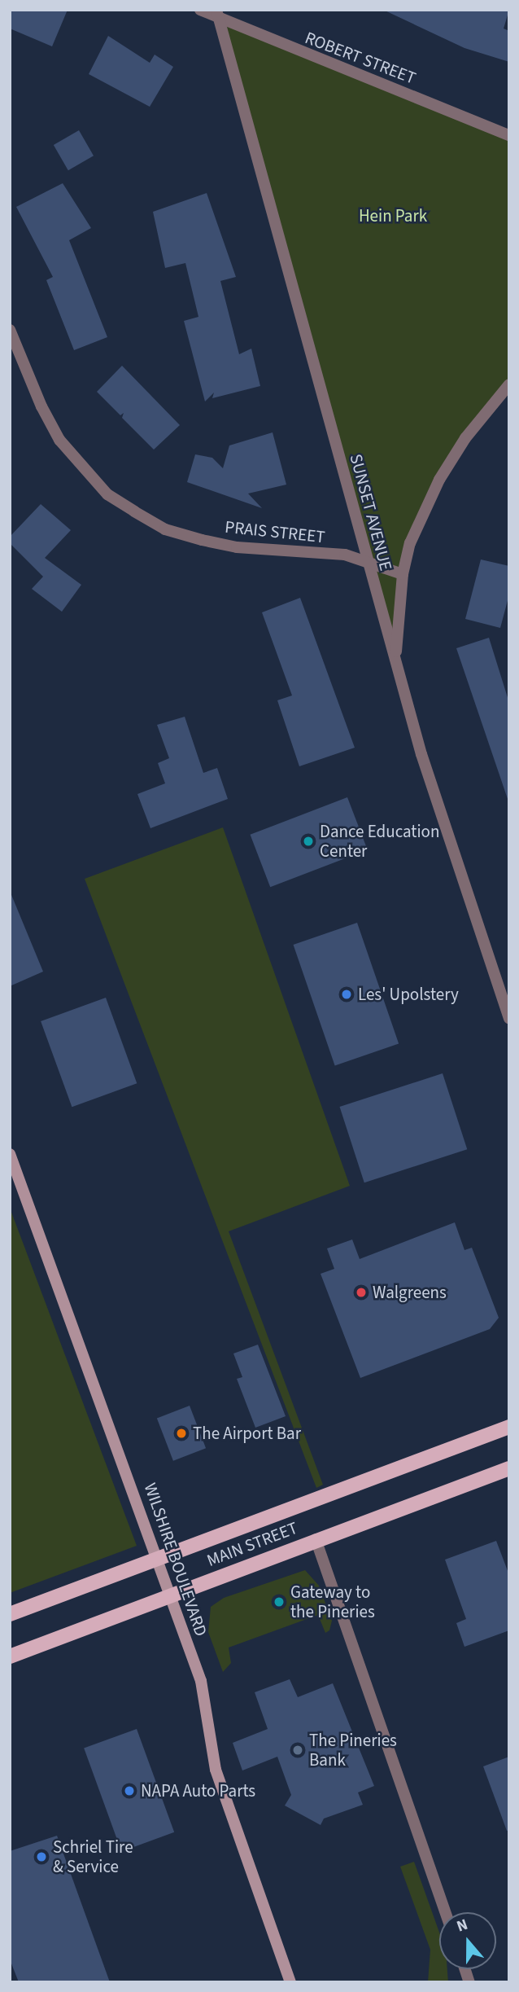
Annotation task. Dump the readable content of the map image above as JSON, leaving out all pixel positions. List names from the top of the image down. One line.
{"streets":{"main road":["MAIN STREET"],"street":["ROBERT STREET","SUNSET AVENUE","PRAIS STREET","WILSHIRE BOULEVARD"]},"crossings":[["ROBERT STREET","SUNSET AVENUE"],["SUNSET AVENUE","PRAIS STREET"],["MAIN STREET","WILSHIRE BOULEVARD"]],"parks":["Hein Park"],"places":["Dance Education Center","Les' Upolstery","Walgreens","The Airport Bar","Gateway to the Pineries","The Pineries Bank","NAPA Auto Parts","Schriel Tire & Service"],"north":"top"}
